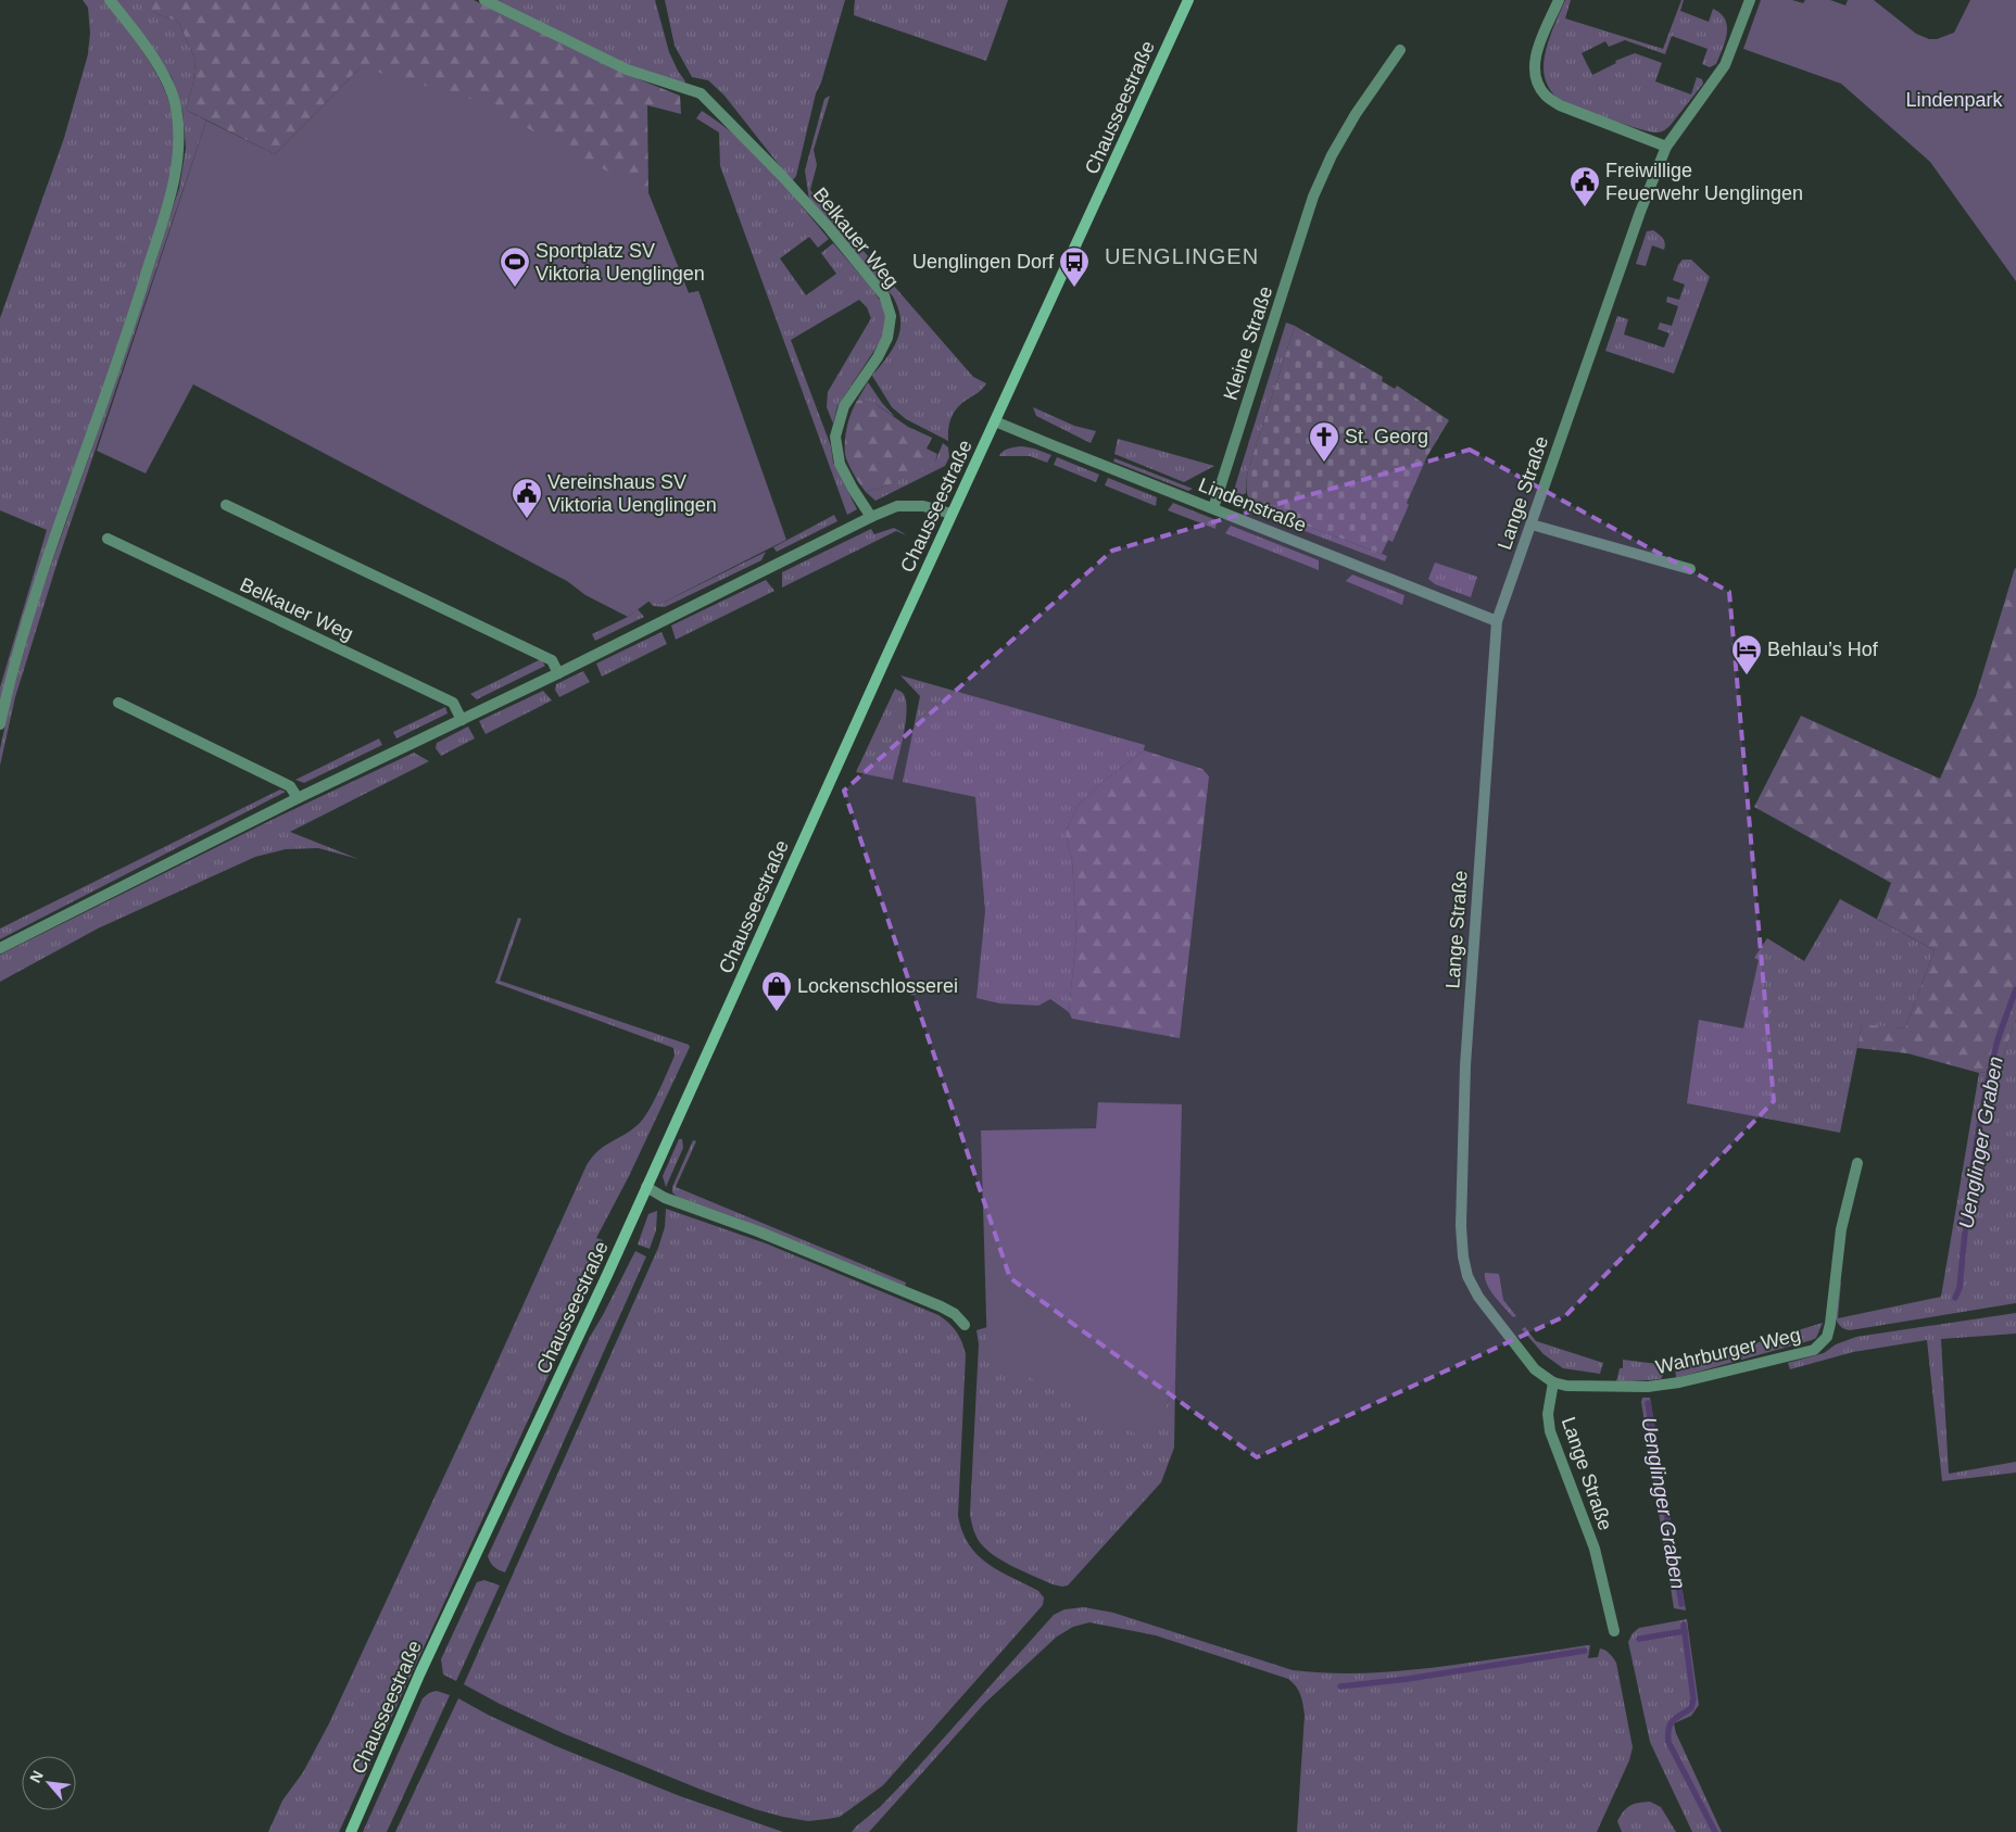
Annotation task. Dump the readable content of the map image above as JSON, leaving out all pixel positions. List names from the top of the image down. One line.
{"streets":{"main road":["Chausseestraße"],"street":["Belkauer Weg","Kleine Straße","Lange Straße","Lindenstraße","Wahrburger Weg"]},"crossings":[["Chausseestraße","Lindenstraße"],["Kleine Straße","Lindenstraße"],["Lange Straße","Lindenstraße"],["Lange Straße","Wahrburger Weg"]],"districts":["UENGLINGEN"],"water":["Uenglinger Graben"],"parks":["Lindenpark"],"places":{"public building":["Freiwillige Feuerwehr Uenglingen","Vereinshaus SV Viktoria Uenglingen"],"sports":["Sportplatz SV Viktoria Uenglingen"],"bus stop":["Uenglingen Dorf"],"church":["St. Georg"],"hotel":["Behlau’s Hof"],"shop":["Lockenschlosserei"]},"north":"top left"}
